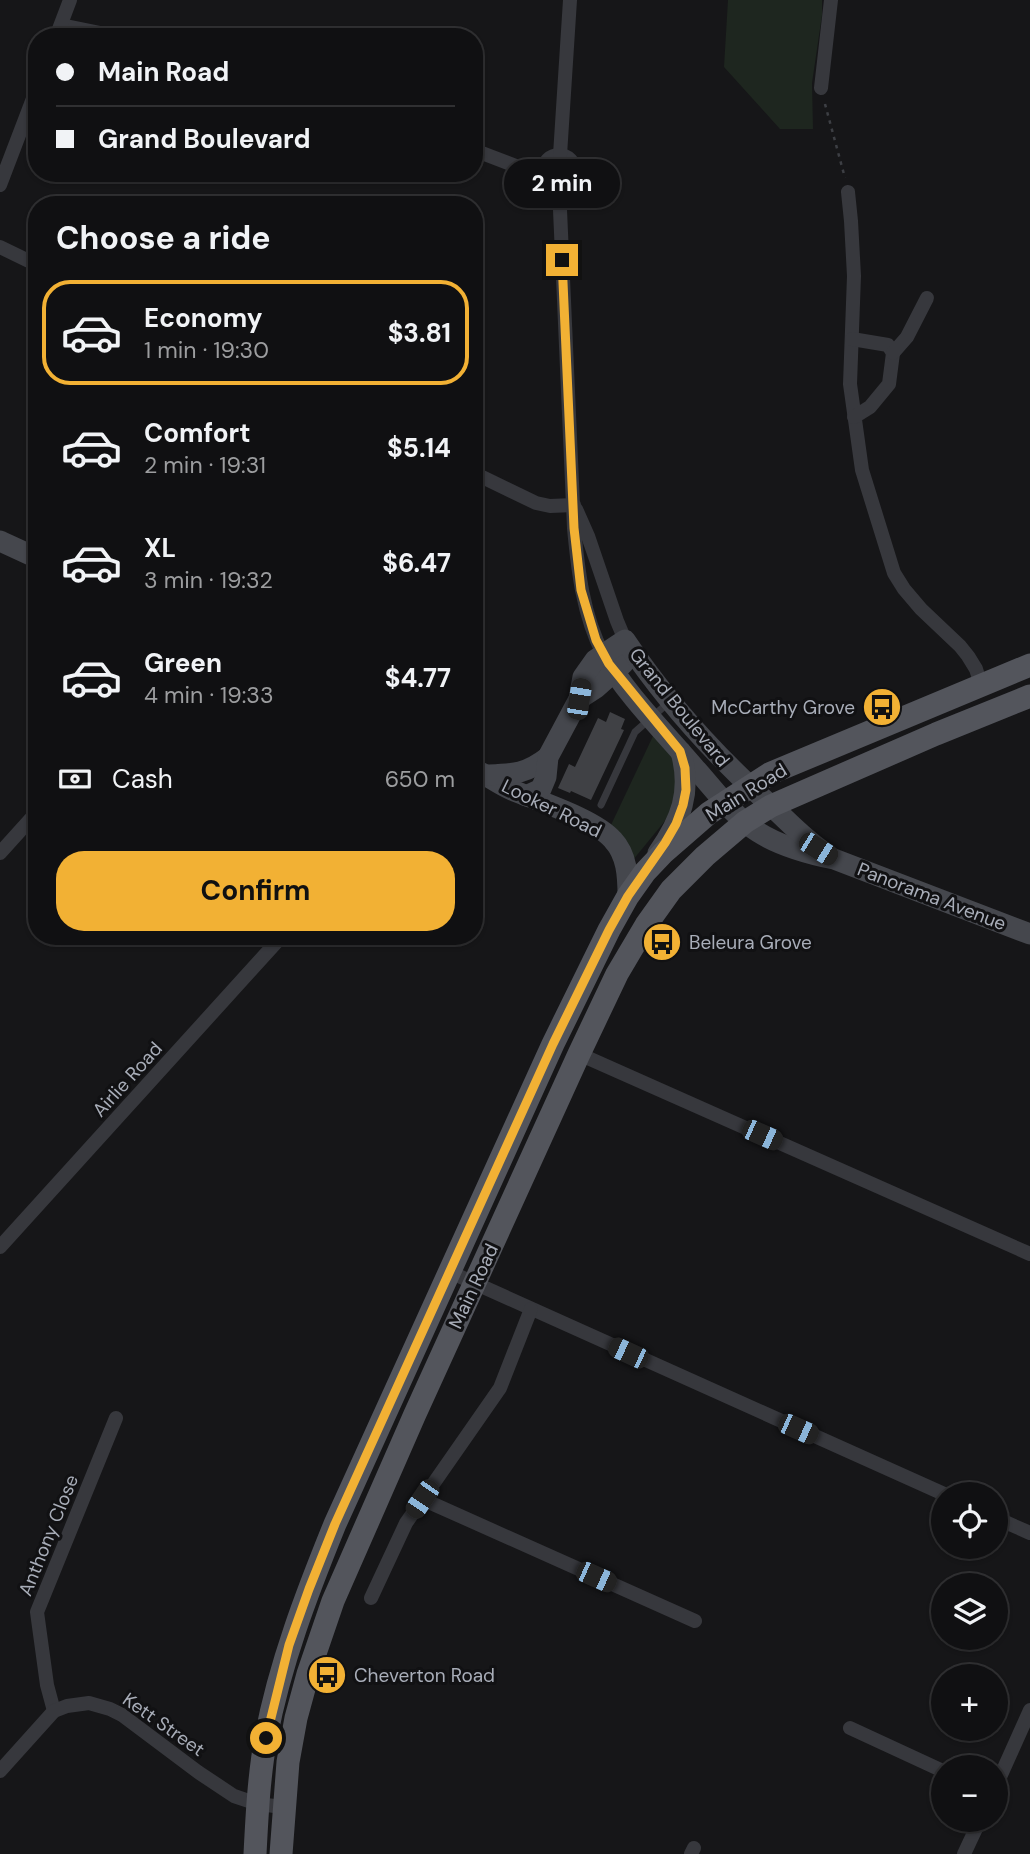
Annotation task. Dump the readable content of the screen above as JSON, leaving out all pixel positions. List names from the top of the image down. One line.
{"streets":{"main road":["Main Road"],"street":["Grand Boulevard","Looker Road","Panorama Avenue","Airlie Road","Anthony Close","Kett Street"]},"crossings":[["Grand Boulevard","Main Road"],["Grand Boulevard","Panorama Avenue"],["Main Road","Looker Road"],["Main Road","Panorama Avenue"],["Main Road","Kett Street"],["Anthony Close","Kett Street"]],"places":{"bus stop":["McCarthy Grove","Beleura Grove","Cheverton Road"]},"page":{"banner":["Main Road","Grand Boulevard"],"bubble":"2 min","heading":"Choose a ride","list":[{"name":"Economy","note":"1 min · 19:30","value":"$3.81"},{"name":"Comfort","note":"2 min · 19:31","value":"$5.14"},{"name":"XL","note":"3 min · 19:32","value":"$6.47"},{"name":"Green","note":"4 min · 19:33","value":"$4.77"}],"pay":["Cash","650 m"],"buttons":"Confirm","map_buttons":["+","−"]}}
